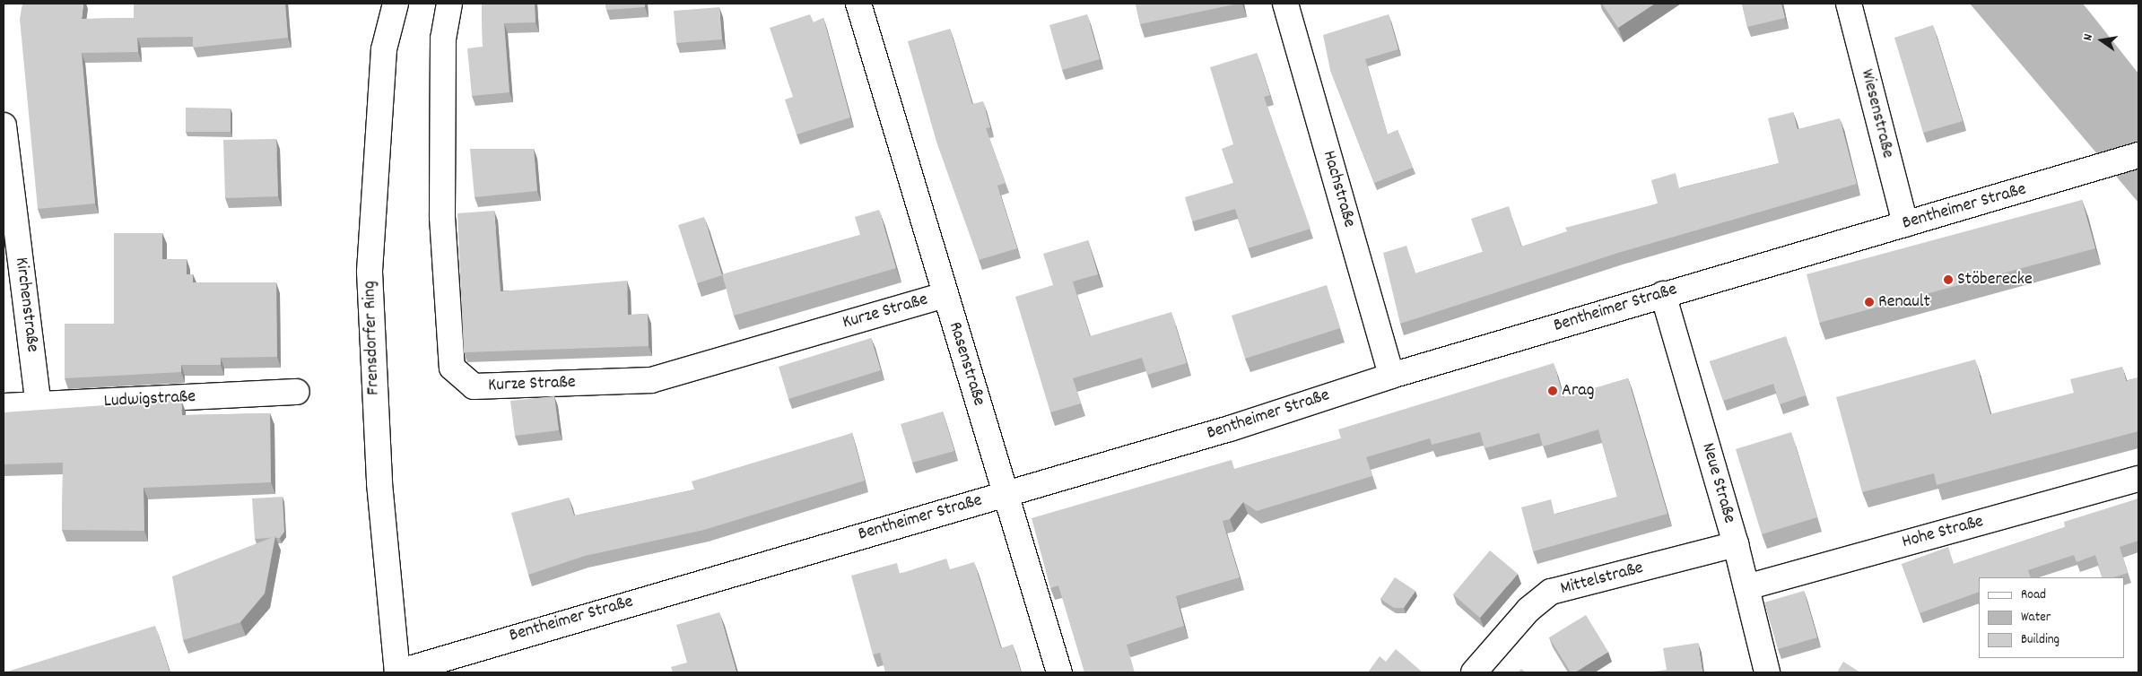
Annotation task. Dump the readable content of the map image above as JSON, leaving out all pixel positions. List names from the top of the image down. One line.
{"streets":{"street":["Wiesenstraße","Hachstraße","Bentheimer Straße","Kirchenstraße","Kurze Straße","Frensdorfer Ring","Rasenstraße","Ludwigstraße","Neue Straße","Hohe Straße","Mittelstraße"]},"crossings":[["Wiesenstraße","Bentheimer Straße"],["Hachstraße","Bentheimer Straße"],["Bentheimer Straße","Frensdorfer Ring"],["Bentheimer Straße","Rasenstraße"],["Bentheimer Straße","Neue Straße"],["Kirchenstraße","Ludwigstraße"],["Kurze Straße","Rasenstraße"],["Neue Straße","Hohe Straße"],["Neue Straße","Mittelstraße"]],"places":["Stöberecke","Renault","Arag"],"legend":["Road","Water","Building"],"north":"left"}
